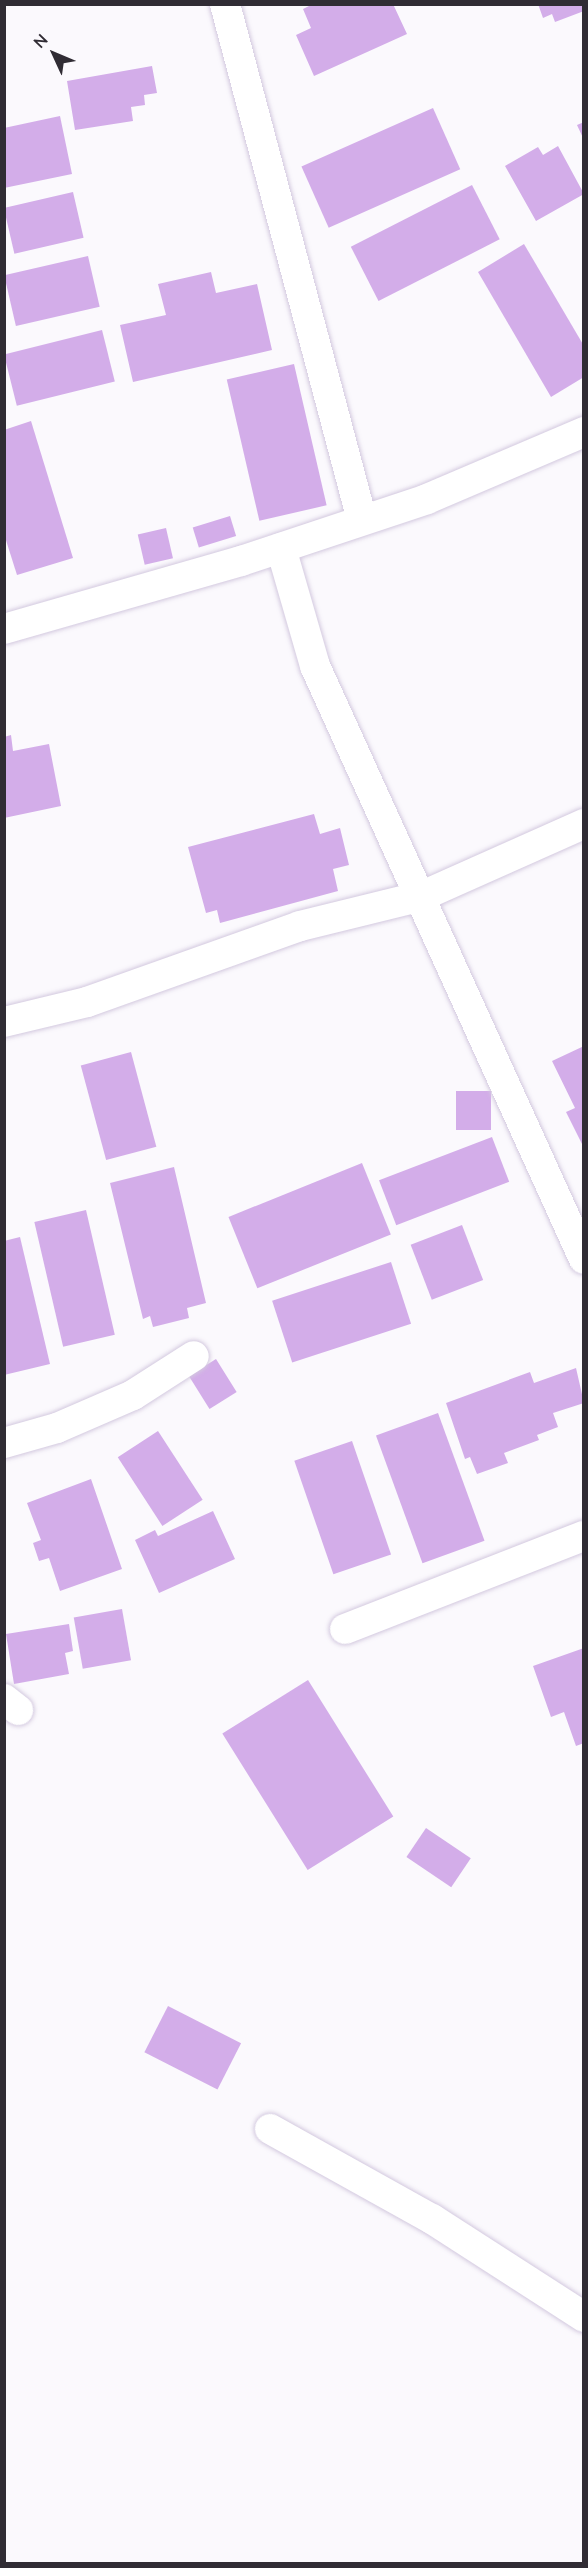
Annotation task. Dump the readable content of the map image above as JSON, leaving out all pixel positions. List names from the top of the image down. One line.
{"north":"top left"}
